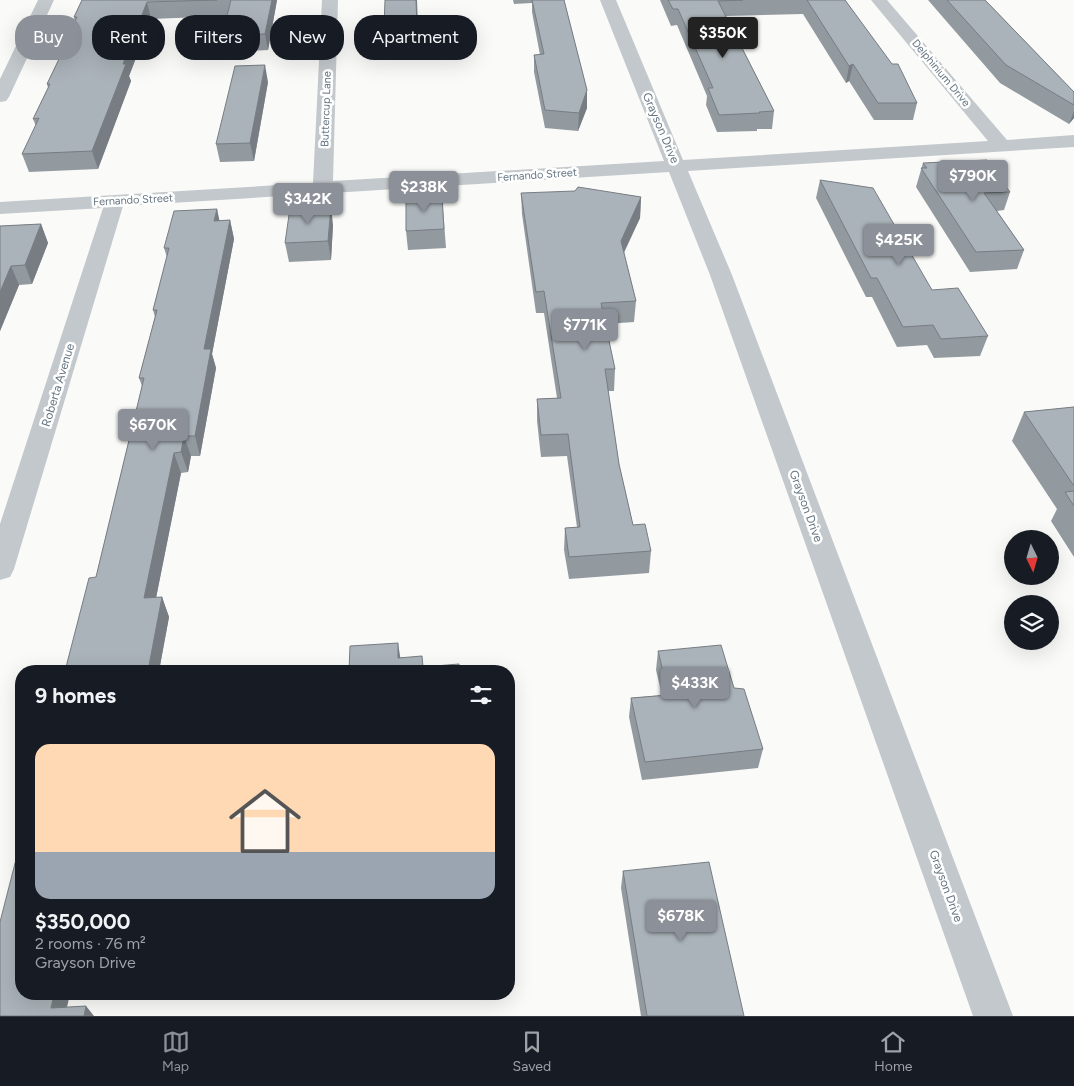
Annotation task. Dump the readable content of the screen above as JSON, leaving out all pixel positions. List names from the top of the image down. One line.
{"streets":{"street":["Delphinium Drive","Buttercup Lane","Grayson Drive","Fernando Street","Roberta Avenue"]},"crossings":[["Delphinium Drive","Fernando Street"],["Buttercup Lane","Fernando Street"],["Grayson Drive","Fernando Street"],["Fernando Street","Roberta Avenue"]],"north":"bottom","page":{"chip":["Buy","Rent","Filters","New","Apartment"],"price":["$350K","$790K","$238K","$342K","$425K","$771K","$670K","$433K","$678K"],"heading":"9 homes","list":[{"name":"$350,000","note":"2 rooms · 76 m² · Grayson Drive"}],"tabs":["Map","Saved","Home"]}}
